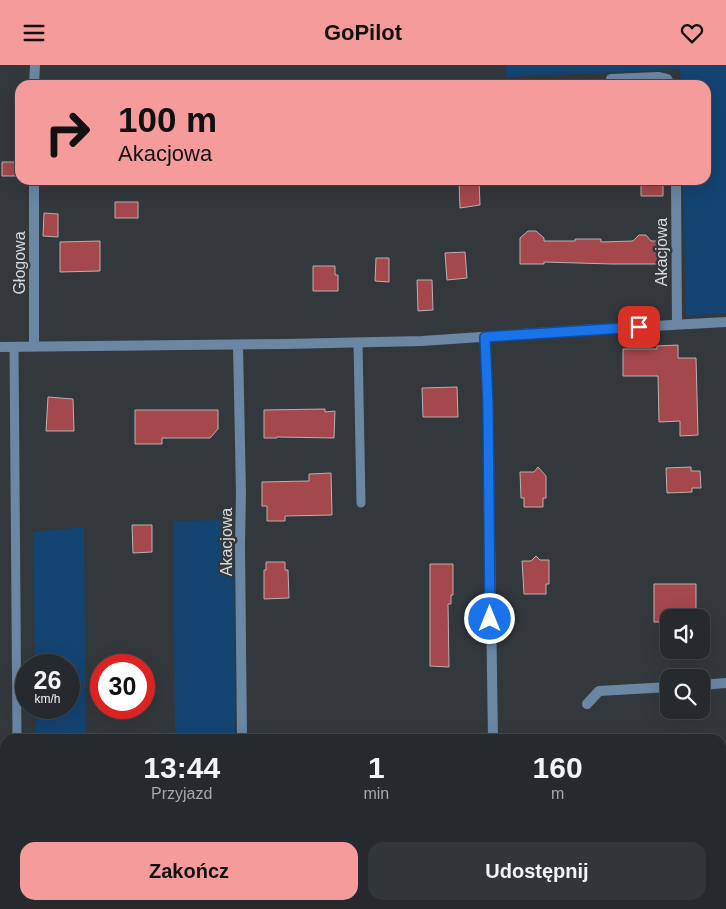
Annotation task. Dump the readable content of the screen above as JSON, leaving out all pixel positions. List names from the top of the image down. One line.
{"streets":{"street":["Akacjowa","Głogowa"]},"page":{"header":"GoPilot","turn":["100 m","Akacjowa"],"speed":"26 km/h","limit":"30","eta":["13:44","Przyjazd","1","min","160","m"],"buttons":["Zakończ","Udostępnij"]}}
